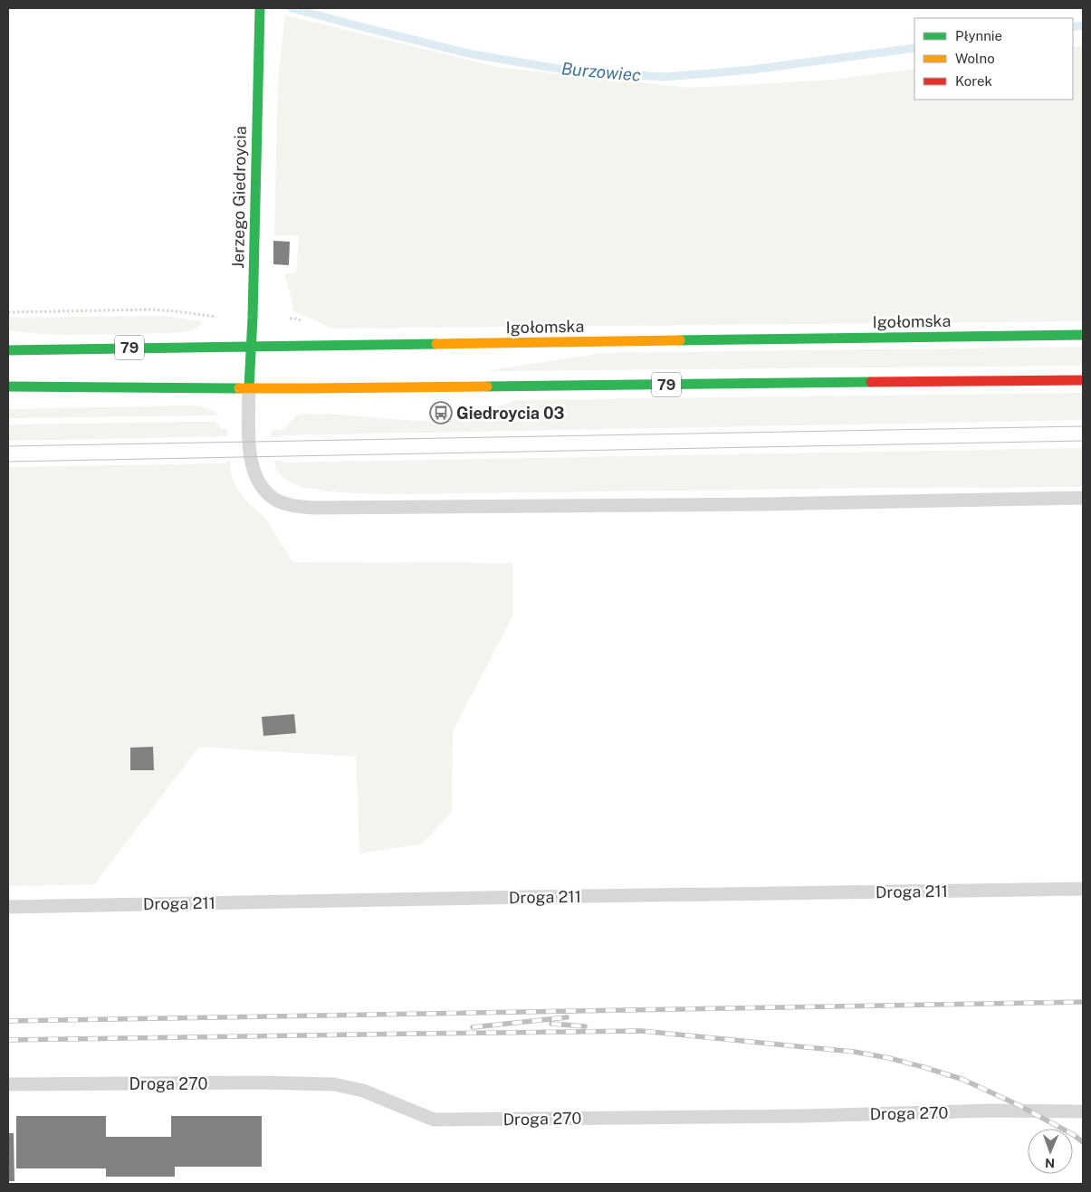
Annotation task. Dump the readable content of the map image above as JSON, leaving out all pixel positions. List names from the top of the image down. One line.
{"streets":{"main road":["Jerzego Giedroycia","Igołomska","79"],"lane":["Droga 211","Droga 270"]},"crossings":[["Jerzego Giedroycia","Igołomska"],["Jerzego Giedroycia","79"]],"water":["Burzowiec"],"places":{"bus stop":["Giedroycia 03"]},"legend":["Płynnie","Wolno","Korek"],"north":"bottom"}
